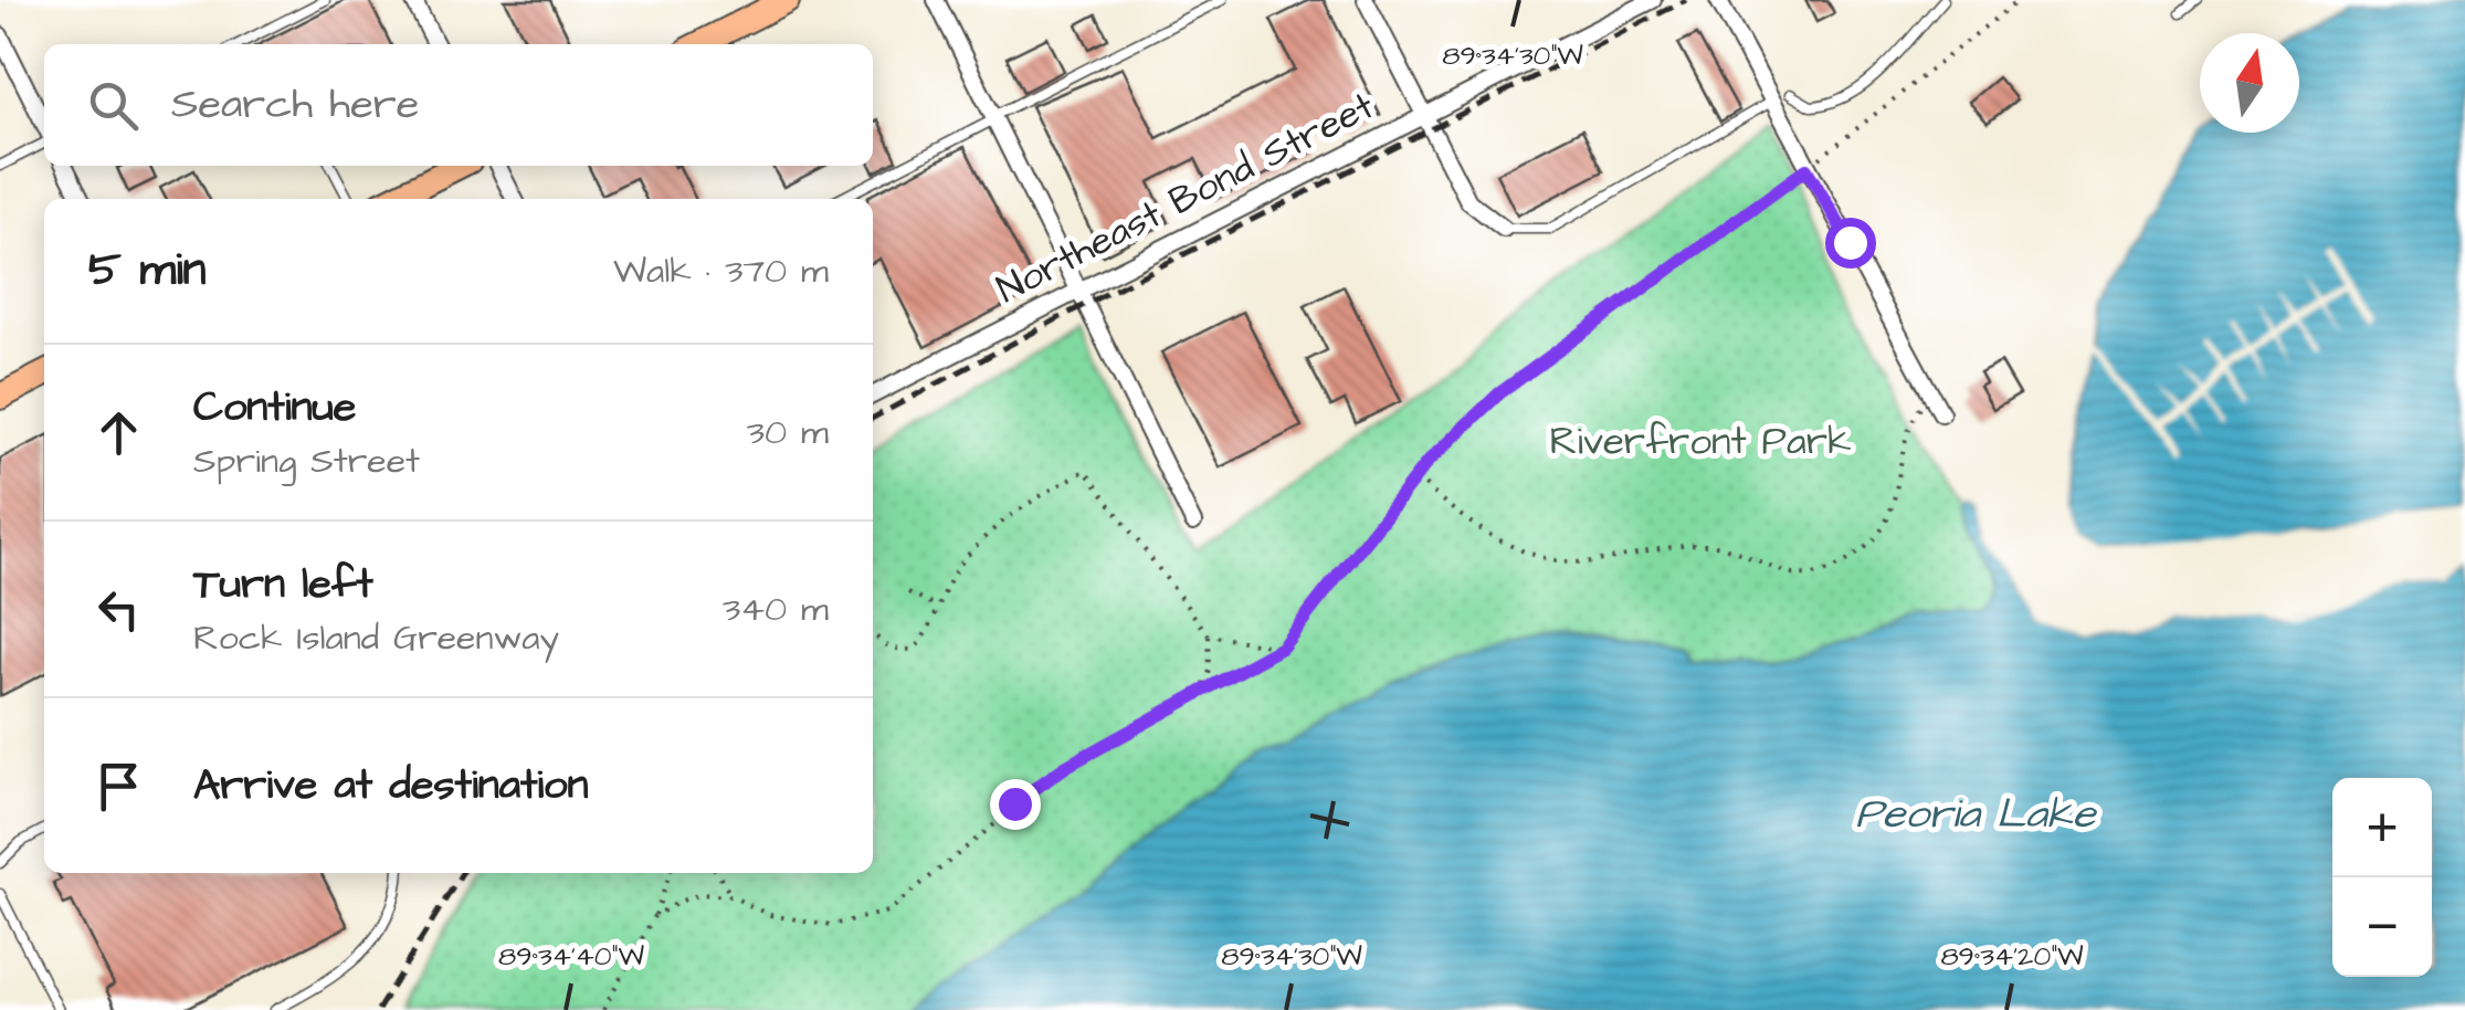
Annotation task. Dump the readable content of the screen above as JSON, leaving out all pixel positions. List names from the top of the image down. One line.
{"streets":{"street":["Northeast Bond Street"]},"water":["Peoria Lake"],"parks":["Riverfront Park"],"north":"top","page":{"search":"Search here","heading":["5 min","Walk · 370 m"],"list":[["Continue","Spring Street","30 m"],["Turn left","Rock Island Greenway","340 m"],"Arrive at destination"],"map_buttons":["+","−"]},"coordinates":["89°34'30\"W","89°34'40\"W","89°34'20\"W"]}
